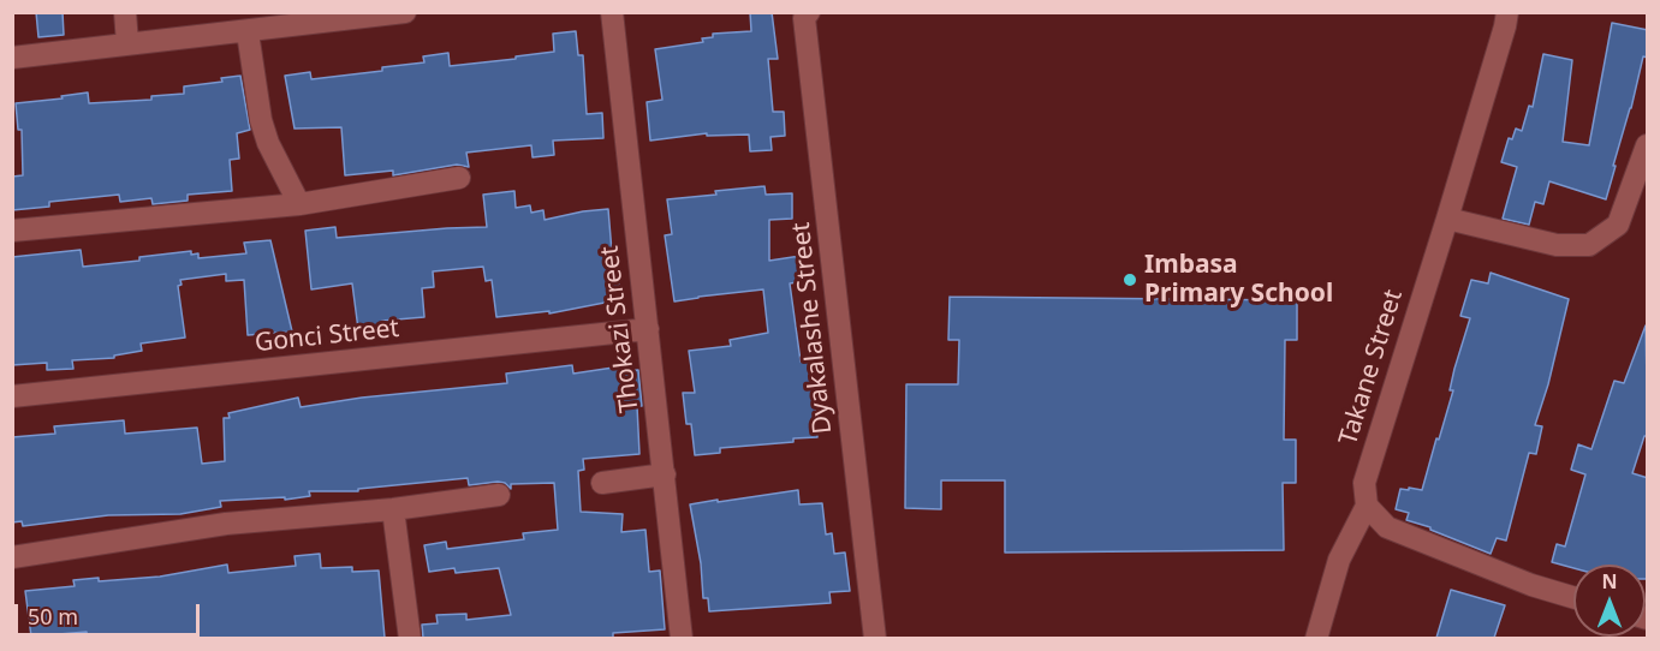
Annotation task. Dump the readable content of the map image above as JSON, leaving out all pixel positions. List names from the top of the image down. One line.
{"streets":{"street":["Dyakalashe Street","Thokazi Street","Gonci Street","Takane Street"]},"crossings":[["Thokazi Street","Gonci Street"]],"places":["Imbasa Primary School"],"scale_bar":"50 m","north":"top"}
